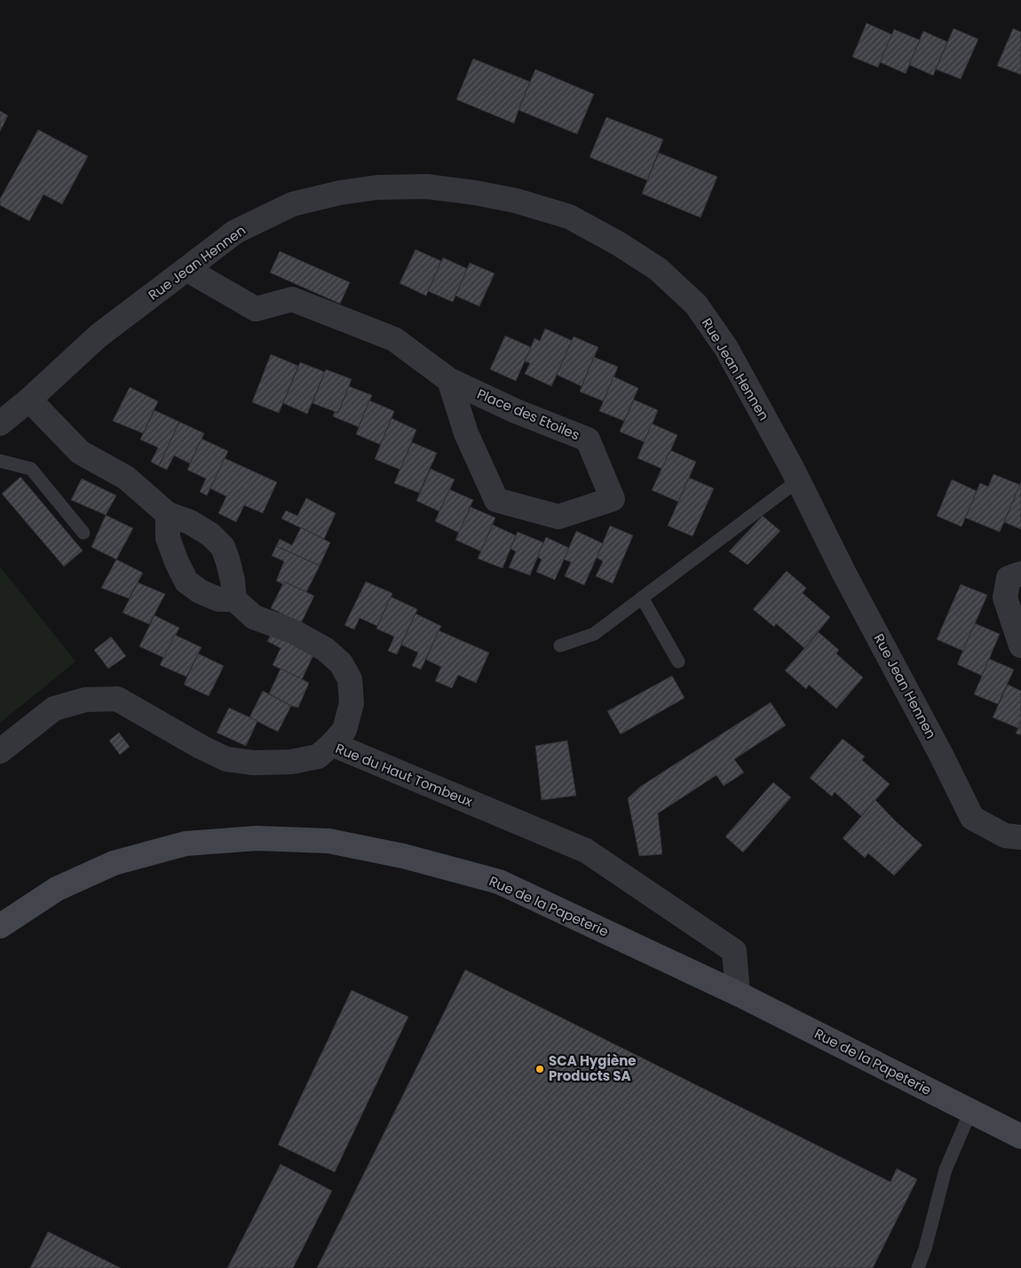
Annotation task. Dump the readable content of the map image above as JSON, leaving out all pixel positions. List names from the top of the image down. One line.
{"streets":{"main road":["Rue de la Papeterie"],"street":["Rue Jean Hennen","Place des Etoiles","Rue du Haut Tombeux"]},"crossings":[["Rue Jean Hennen","Place des Etoiles"],["Rue du Haut Tombeux","Rue de la Papeterie"]],"places":["SCA Hygiène Products SA"]}
